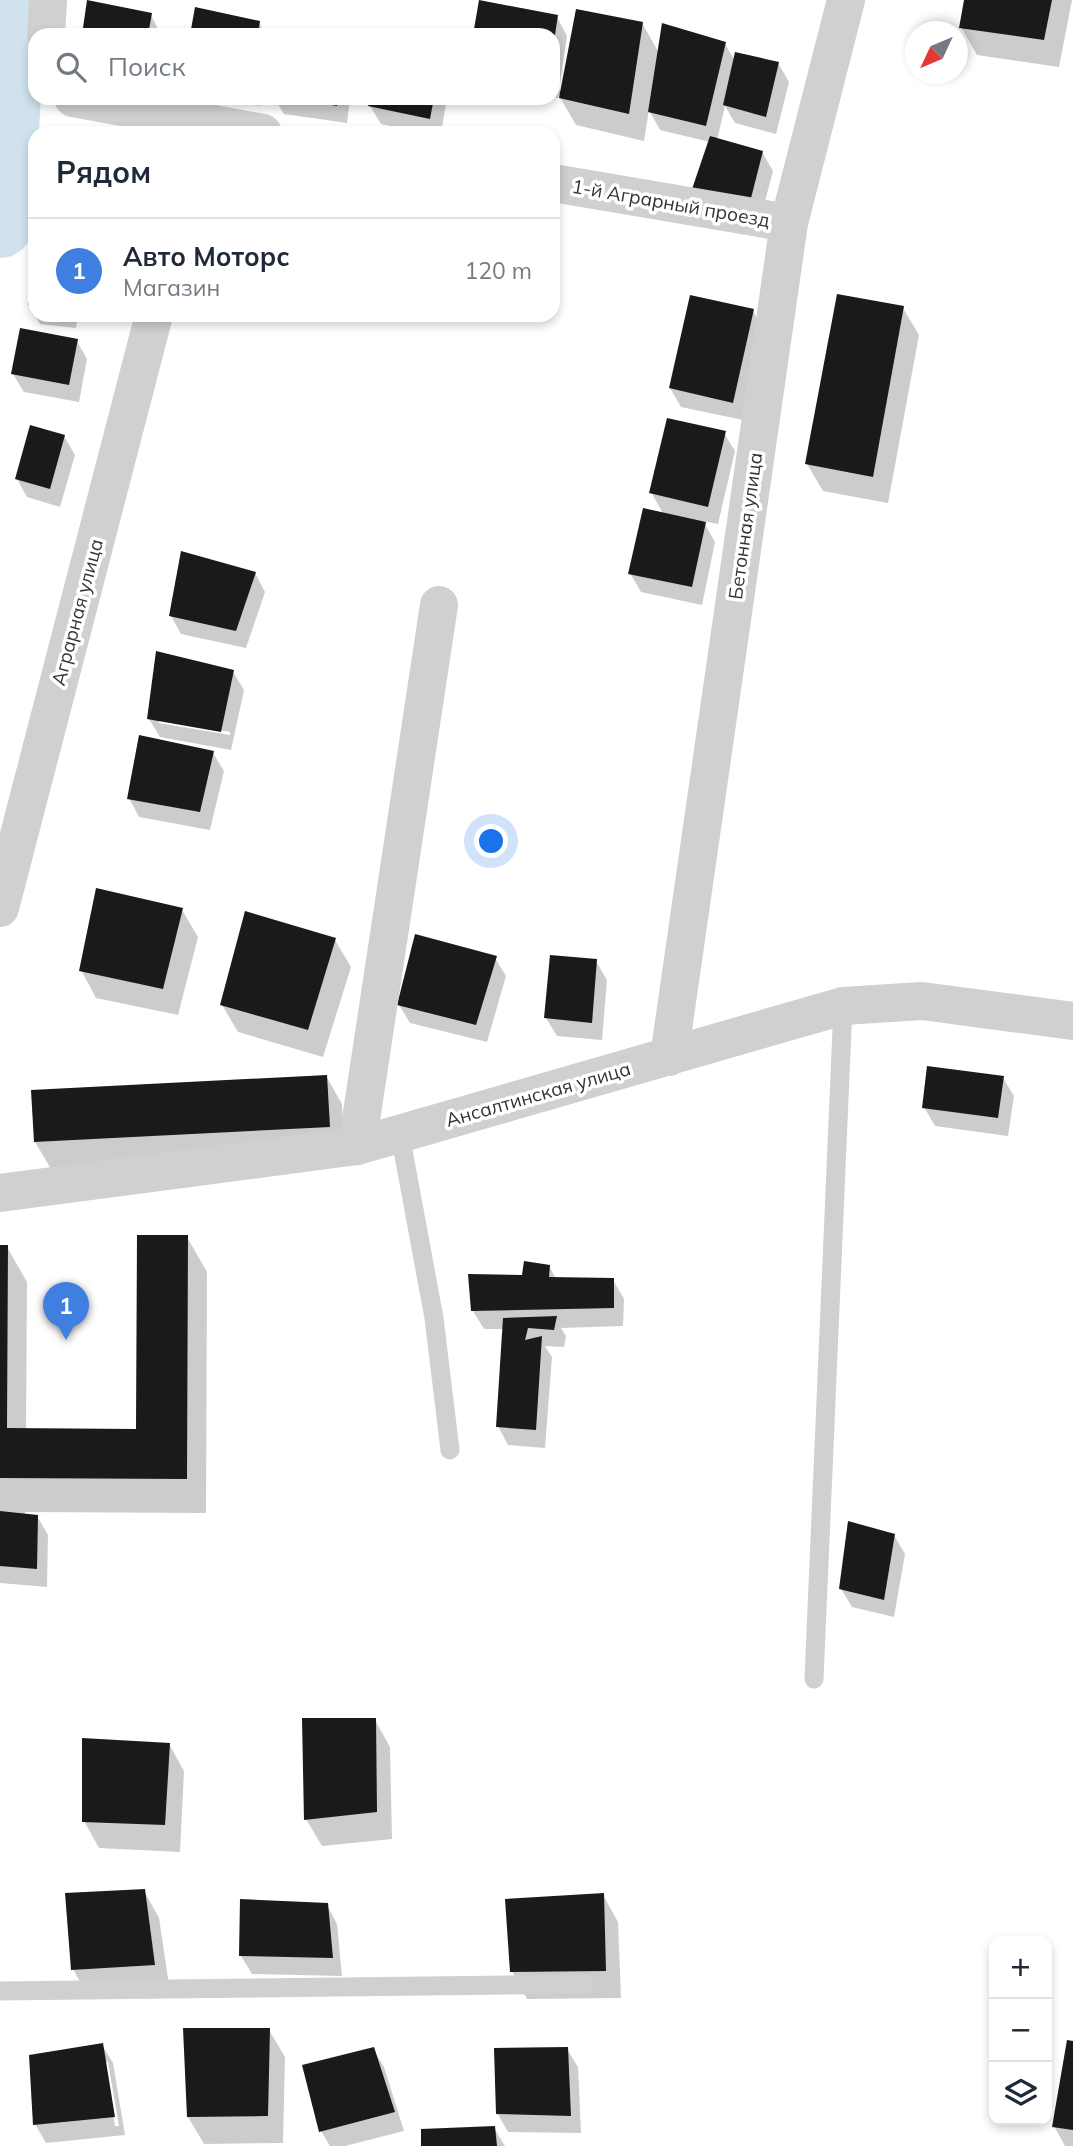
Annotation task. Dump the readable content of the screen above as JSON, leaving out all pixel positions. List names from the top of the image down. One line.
{"streets":{"street":["1-й Аграрный проезд","Бетонная улица","Аграрная улица","Ансалтинская улица"]},"crossings":[["1-й Аграрный проезд","Бетонная улица"],["Бетонная улица","Ансалтинская улица"]],"north":"bottom left","page":{"search":"Поиск","heading":"Рядом","list":[{"mark":"1","name":"Авто Моторс","note":"Магазин","value":"120 m"}],"pins":"1","map_buttons":["+","−"]}}
